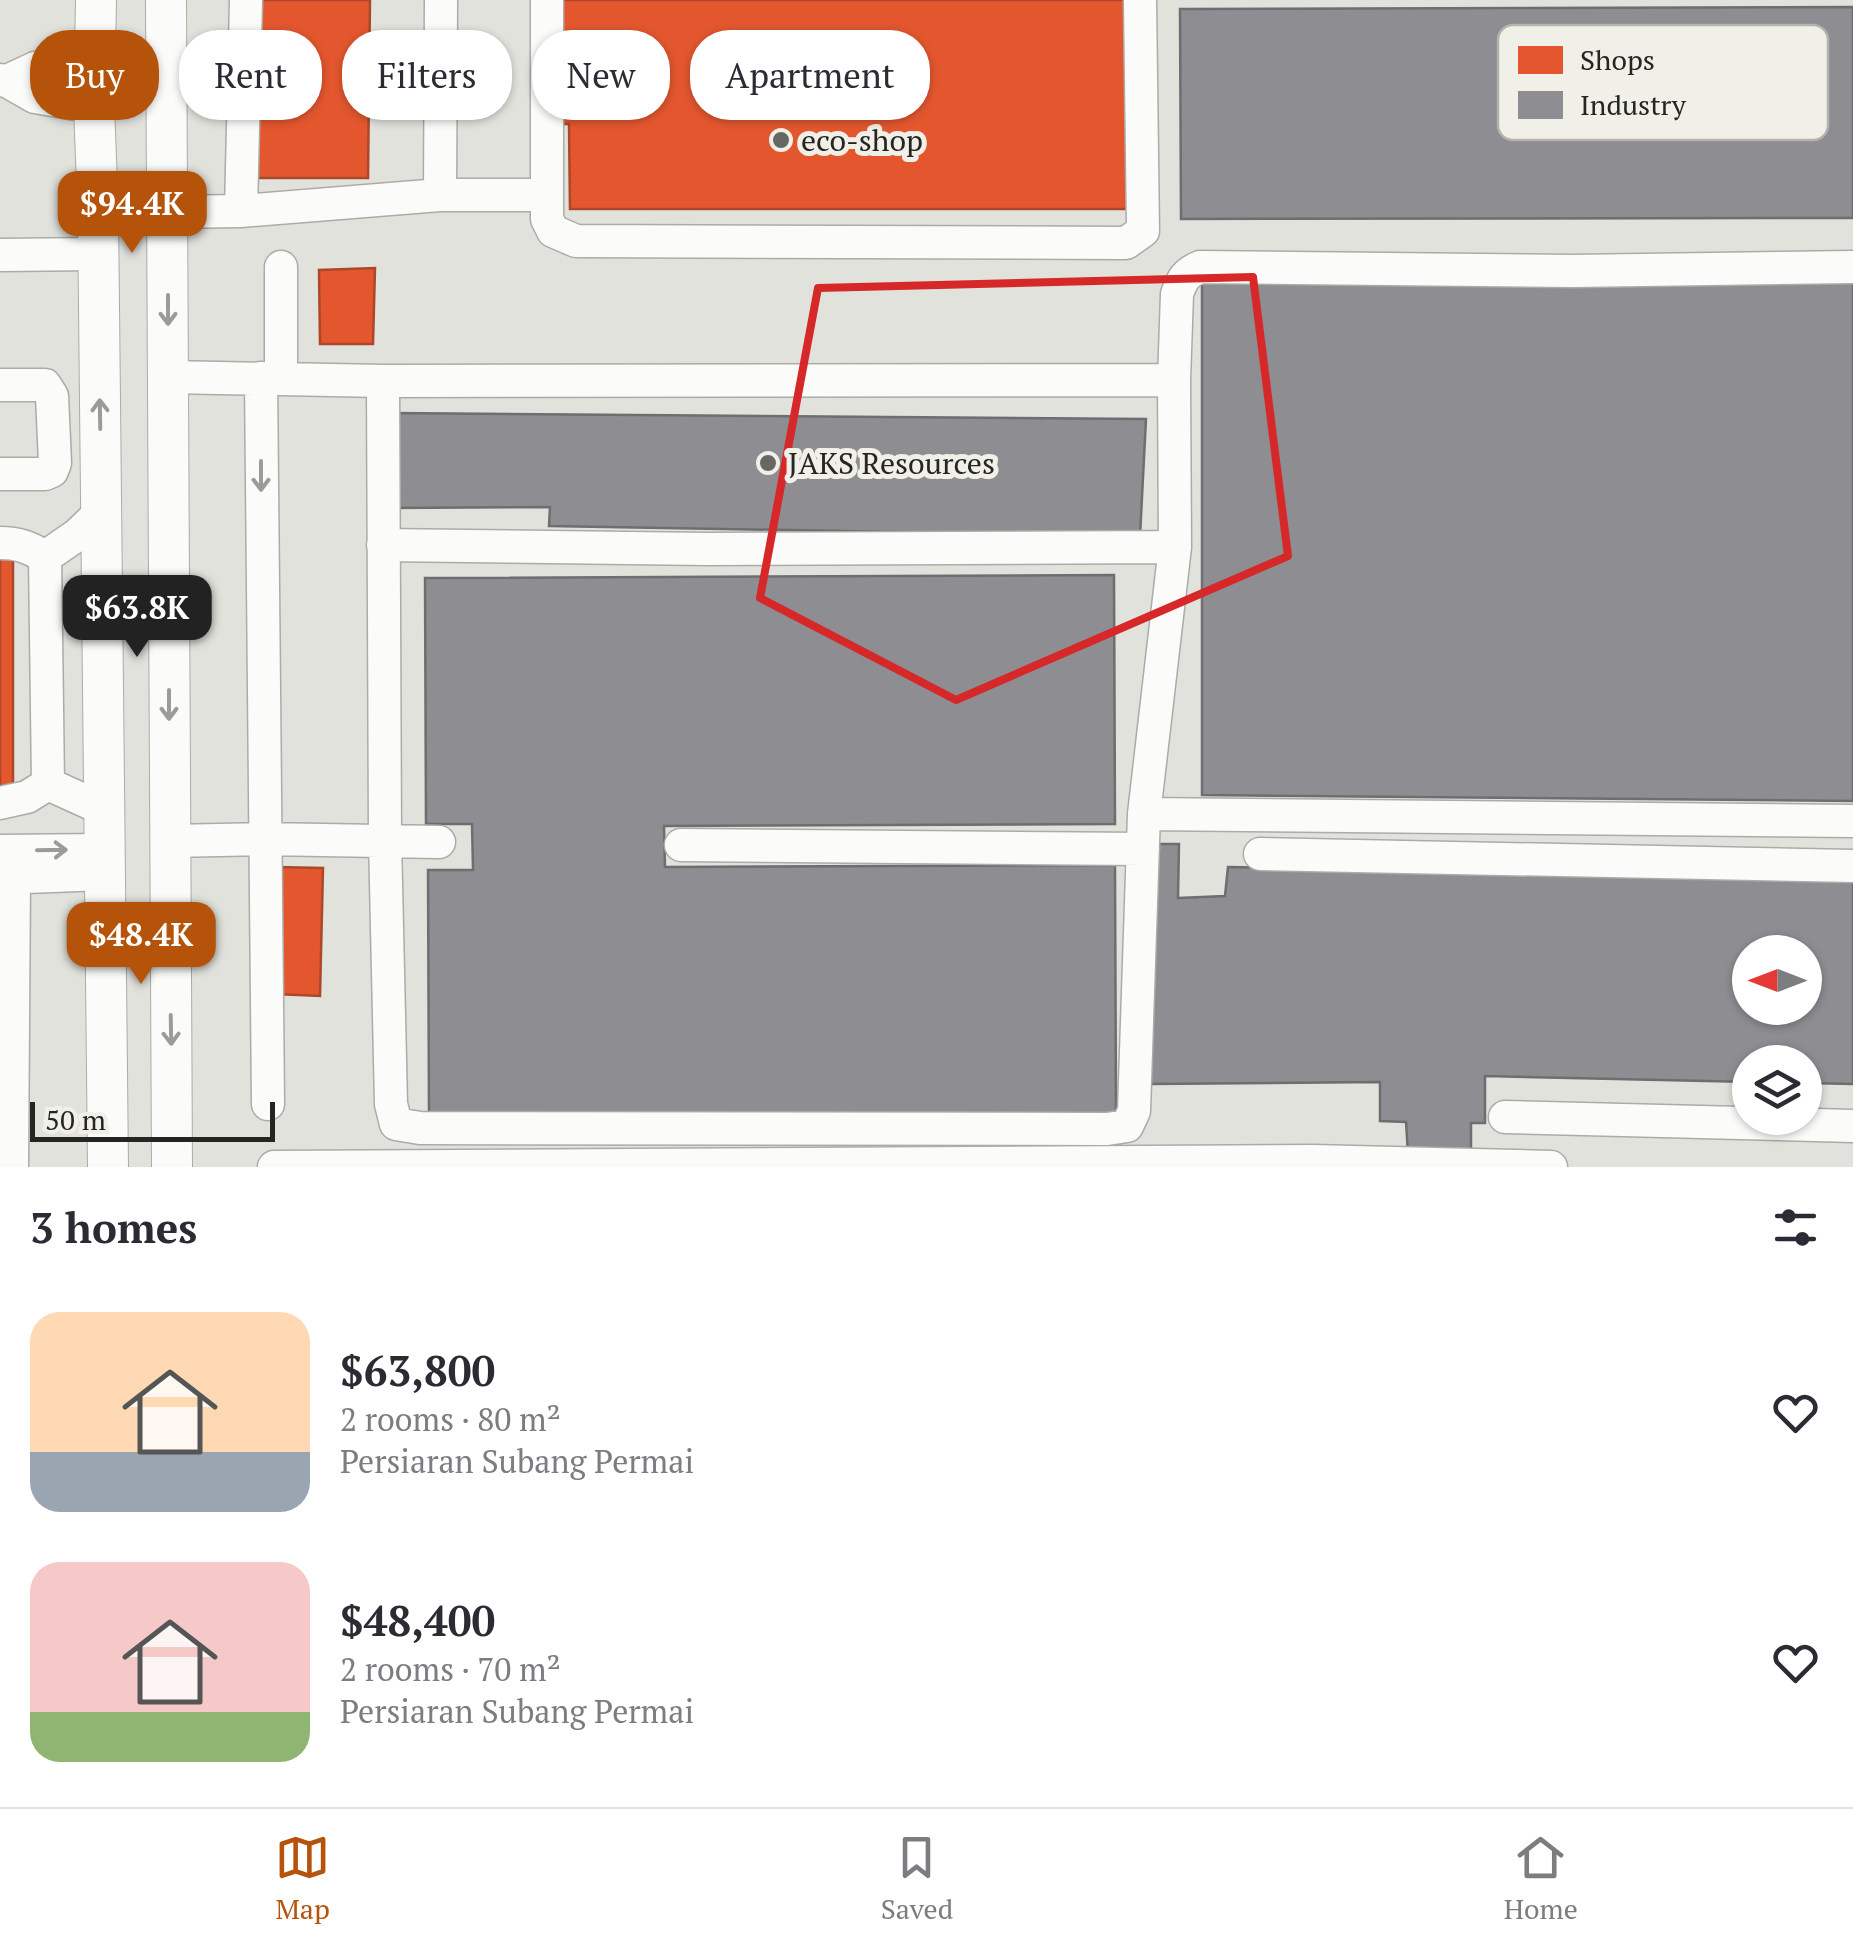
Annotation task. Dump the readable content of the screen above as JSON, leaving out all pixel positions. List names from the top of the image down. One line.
{"places":["eco-shop","JAKS Resources"],"legend":["Shops","Industry"],"scale_bar":"50 m","north":"left","page":{"chip":["Buy","Rent","Filters","New","Apartment"],"price":["$94.4K","$63.8K","$48.4K"],"scale":"50 m","heading":"3 homes","list":[{"name":"$63,800","note":"2 rooms · 80 m² · Persiaran Subang Permai"},{"name":"$48,400","note":"2 rooms · 70 m² · Persiaran Subang Permai"}],"tabs":["Map","Saved","Home"]}}
